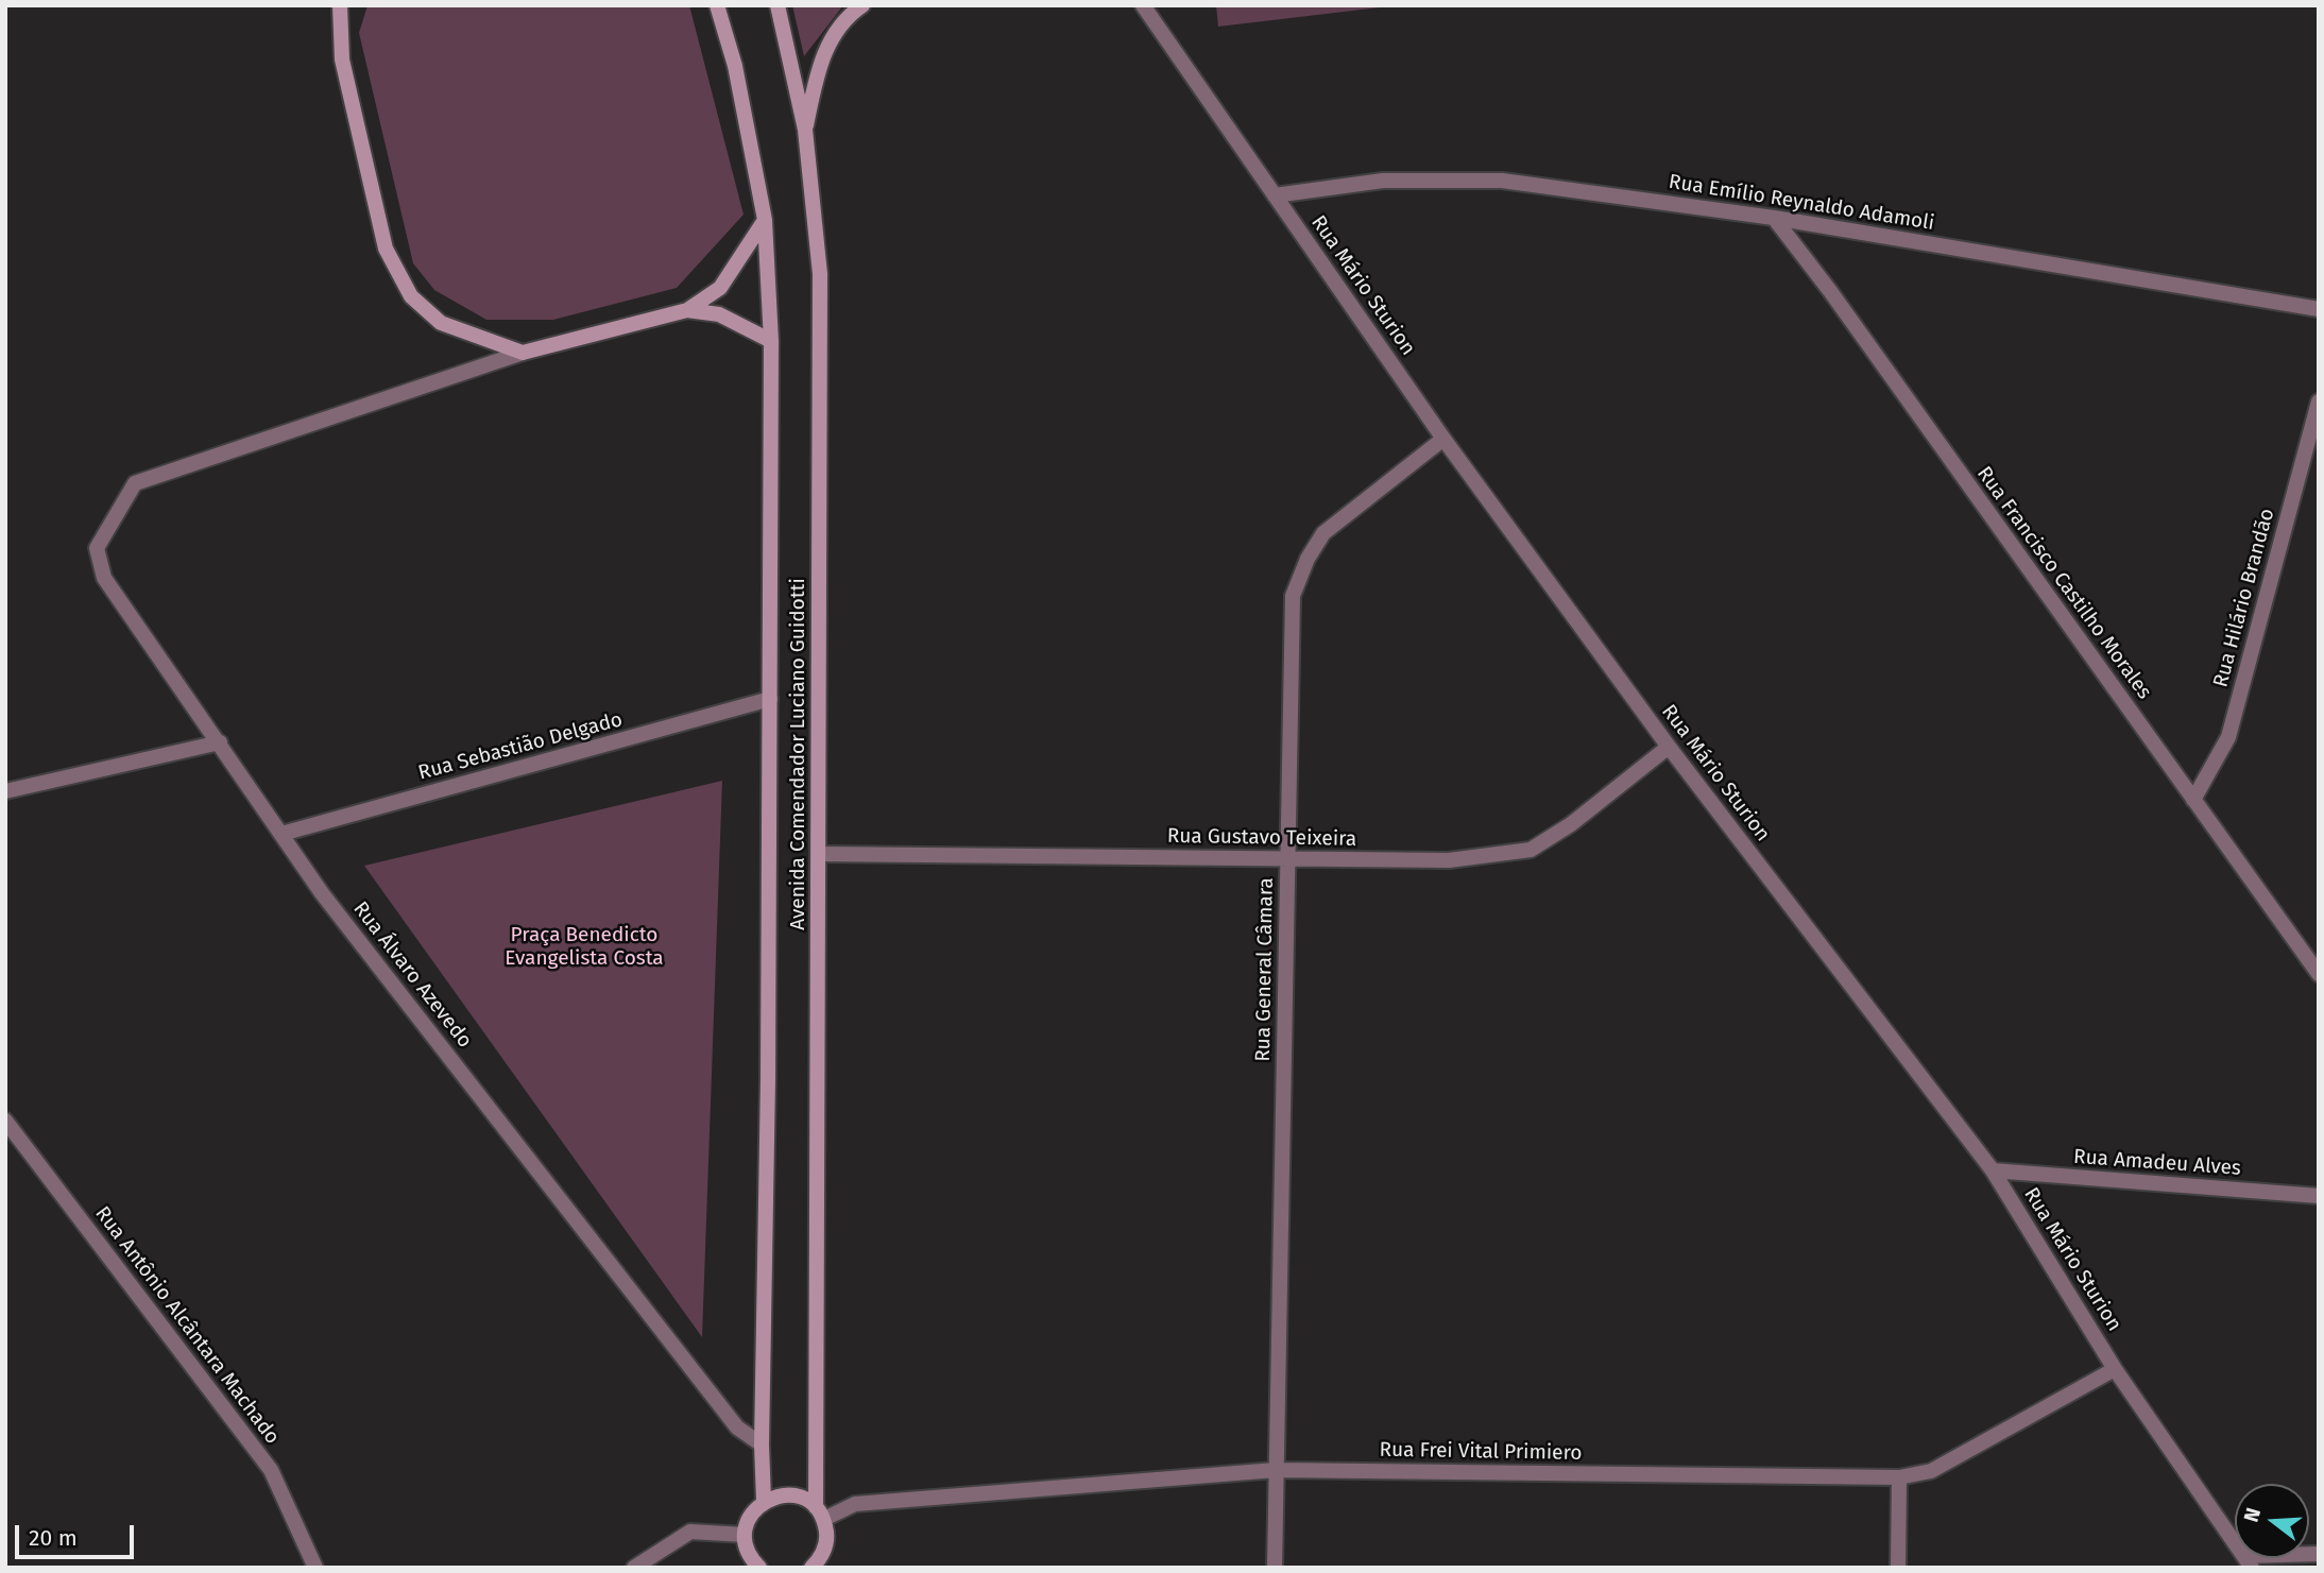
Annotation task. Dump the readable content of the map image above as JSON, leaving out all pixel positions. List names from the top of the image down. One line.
{"streets":{"main road":["Avenida Comendador Luciano Guidotti"],"street":["Rua Emílio Reynaldo Adamoli","Rua Mário Sturion","Rua Francisco Castilho Morales","Rua Hilário Brandão","Rua Sebastião Delgado","Rua Gustavo Teixeira","Rua General Câmara","Rua Álvaro Azevedo","Rua Amadeu Alves","Rua Antônio Alcântara Machado","Rua Frei Vital Primiero"]},"crossings":[["Rua Emílio Reynaldo Adamoli","Rua Mário Sturion"],["Rua Emílio Reynaldo Adamoli","Rua Francisco Castilho Morales"],["Rua Mário Sturion","Rua Gustavo Teixeira"],["Rua Mário Sturion","Rua General Câmara"],["Rua Mário Sturion","Rua Amadeu Alves"],["Rua Mário Sturion","Rua Frei Vital Primiero"],["Rua Francisco Castilho Morales","Rua Hilário Brandão"],["Rua Sebastião Delgado","Avenida Comendador Luciano Guidotti"],["Rua Sebastião Delgado","Rua Álvaro Azevedo"],["Avenida Comendador Luciano Guidotti","Rua Gustavo Teixeira"],["Avenida Comendador Luciano Guidotti","Rua Álvaro Azevedo"],["Avenida Comendador Luciano Guidotti","Rua Frei Vital Primiero"],["Rua Gustavo Teixeira","Rua General Câmara"],["Rua General Câmara","Rua Frei Vital Primiero"]],"parks":["Praça Benedicto Evangelista Costa"],"scale_bar":"20 m","north":"left"}
